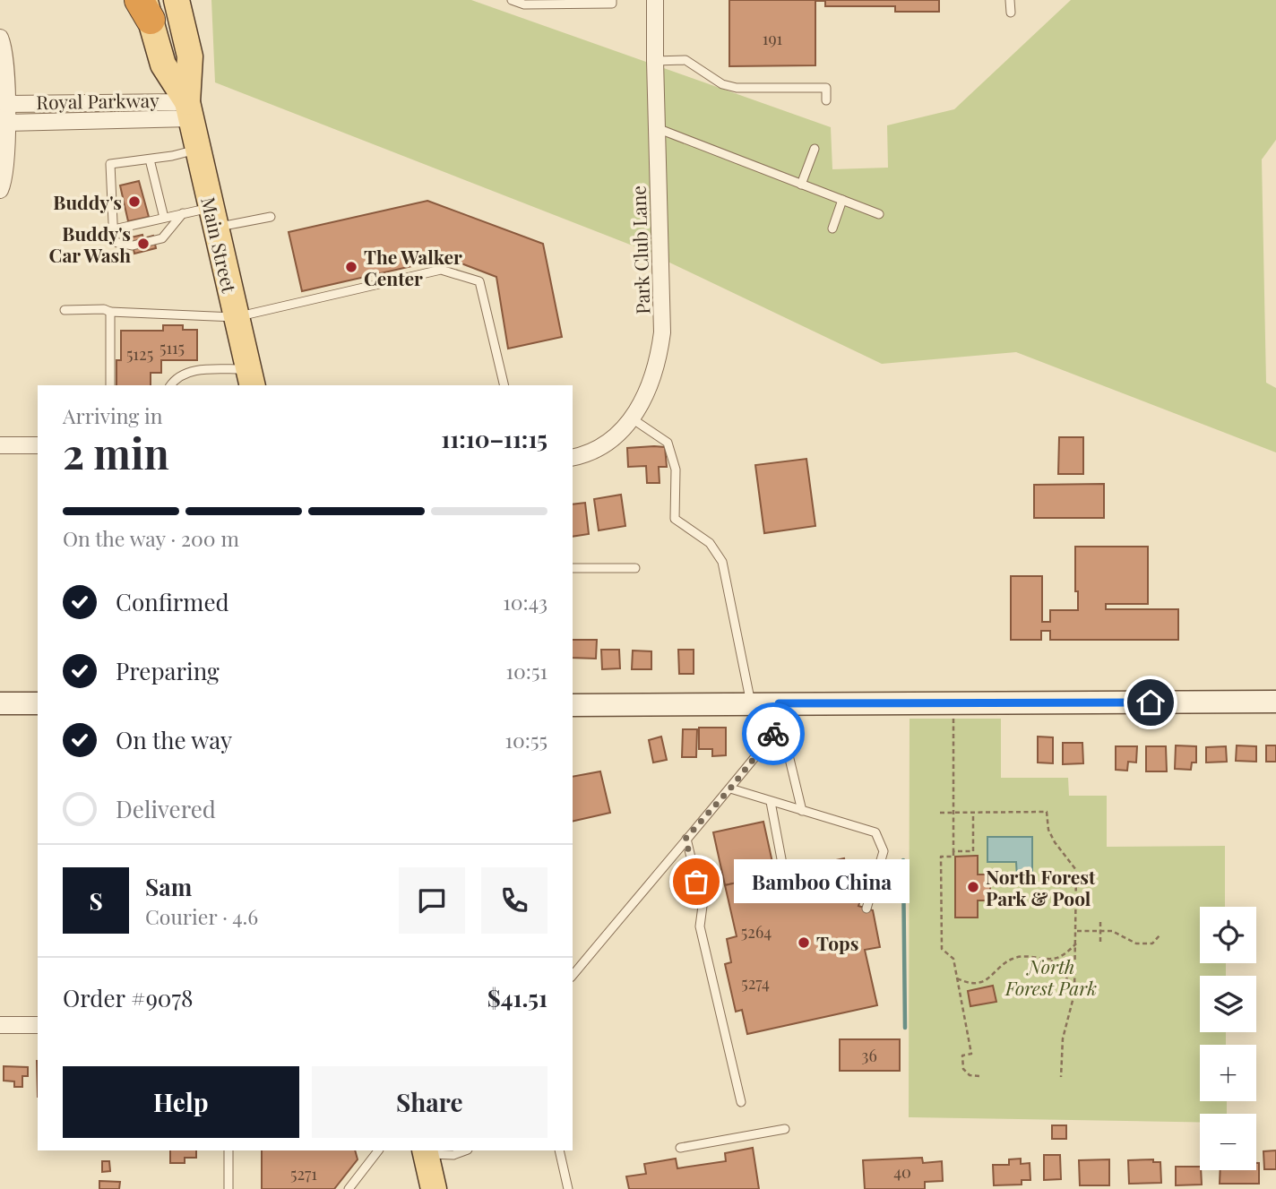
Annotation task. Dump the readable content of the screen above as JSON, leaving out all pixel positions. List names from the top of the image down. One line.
{"streets":{"main road":["Main Street"],"street":["Royal Parkway","Park Club Lane"]},"crossings":[["Royal Parkway","Main Street"]],"parks":["North Forest Park"],"places":["Buddy's","Buddy's Car Wash","The Walker Center","Bamboo China","North Forest Park & Pool","Tops"],"house_numbers":["191","5115","5125","5264","5274","36","40","5271"],"page":{"heading":["2 min","Arriving in","11:10–11:15"],"panel":["Sam","Courier · 4.6","Order #9078","$41.51"],"bar":"On the way · 200 m","list":[["Confirmed","10:43"],["Preparing","10:51"],["On the way","10:55"],"Delivered"],"bubble":"Bamboo China","round":"S","map_buttons":["+","−"],"buttons":["Help","Share"]}}
